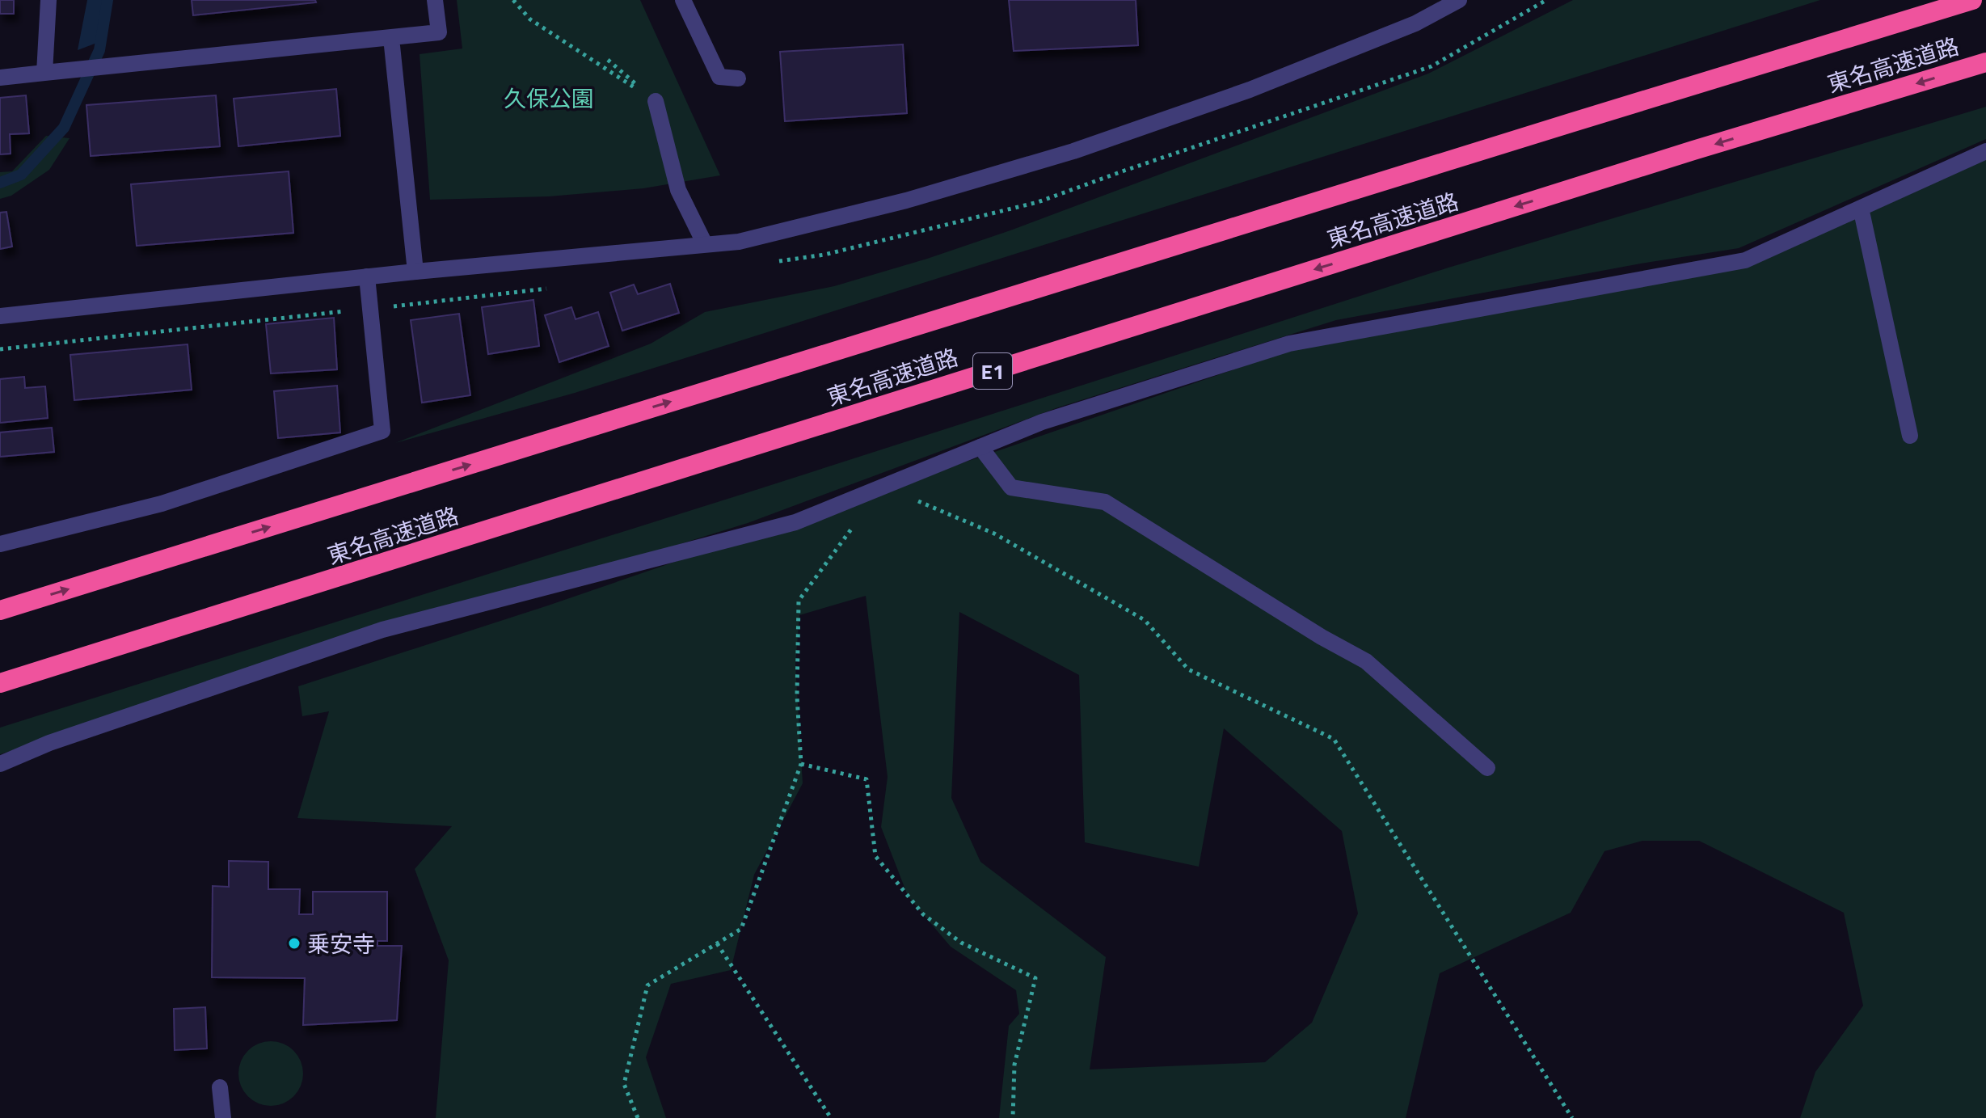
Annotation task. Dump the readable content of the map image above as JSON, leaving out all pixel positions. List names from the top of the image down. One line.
{"streets":{"highway":["東名高速道路","E1"]},"parks":["久保公園"],"places":["乗安寺"]}
